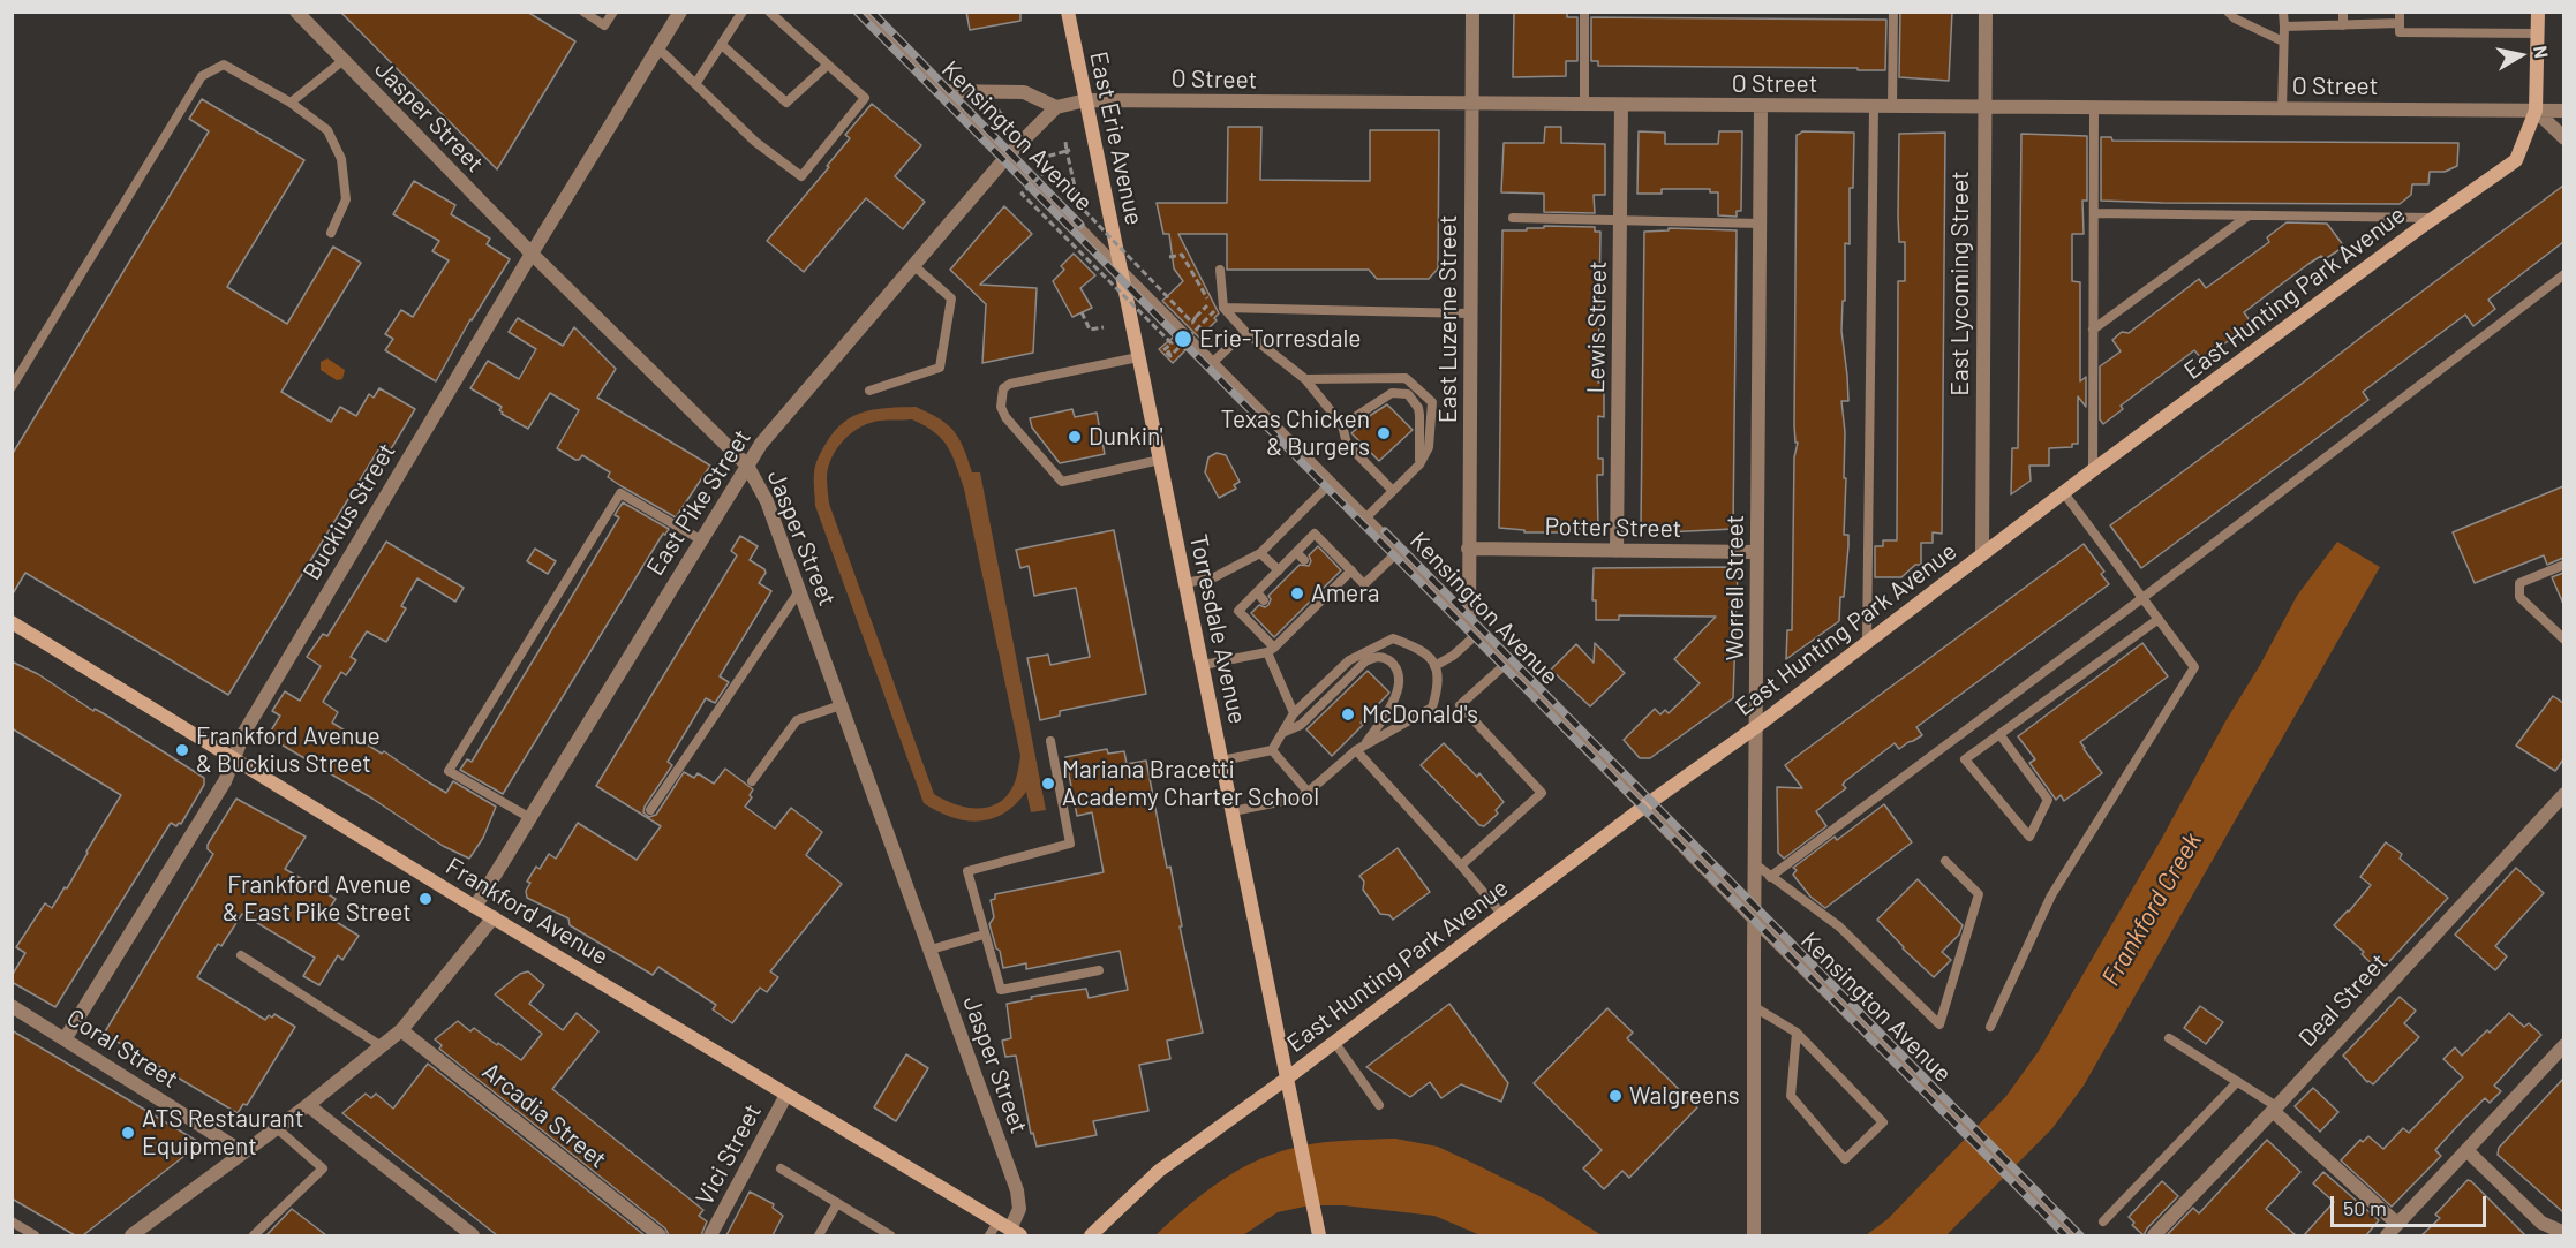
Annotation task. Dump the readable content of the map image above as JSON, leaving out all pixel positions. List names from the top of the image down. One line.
{"streets":{"main road":["East Erie Avenue","East Hunting Park Avenue","Torresdale Avenue","Frankford Avenue"],"street":["O Street","Jasper Street","Kensington Avenue","East Lycoming Street","East Luzerne Street","Lewis Street","East Pike Street","Buckius Street","Potter Street","Worrell Street","Deal Street","Coral Street","Arcadia Street","Vici Street"]},"crossings":[["O Street","East Erie Avenue"],["O Street","East Lycoming Street"],["O Street","East Hunting Park Avenue"],["O Street","East Luzerne Street"],["O Street","Lewis Street"],["O Street","Worrell Street"],["Jasper Street","East Pike Street"],["Jasper Street","Buckius Street"],["Jasper Street","Frankford Avenue"],["Kensington Avenue","East Erie Avenue"],["Kensington Avenue","East Hunting Park Avenue"],["Kensington Avenue","East Luzerne Street"],["Kensington Avenue","East Pike Street"],["Kensington Avenue","Worrell Street"],["Kensington Avenue","Torresdale Avenue"],["East Erie Avenue","Torresdale Avenue"],["East Lycoming Street","East Hunting Park Avenue"],["East Hunting Park Avenue","Worrell Street"],["East Hunting Park Avenue","Torresdale Avenue"],["East Luzerne Street","Potter Street"],["Lewis Street","Potter Street"],["East Pike Street","Frankford Avenue"],["Buckius Street","Frankford Avenue"],["Buckius Street","Coral Street"],["Potter Street","Worrell Street"],["Frankford Avenue","Vici Street"]],"water":["Frankford Creek"],"places":["Erie-Torresdale","Texas Chicken & Burgers","Dunkin'","Amera","McDonald's","Frankford Avenue & Buckius Street","Mariana Bracetti Academy Charter School","Frankford Avenue & East Pike Street","Walgreens","ATS Restaurant Equipment"],"scale_bar":"50 m","north":"right"}
